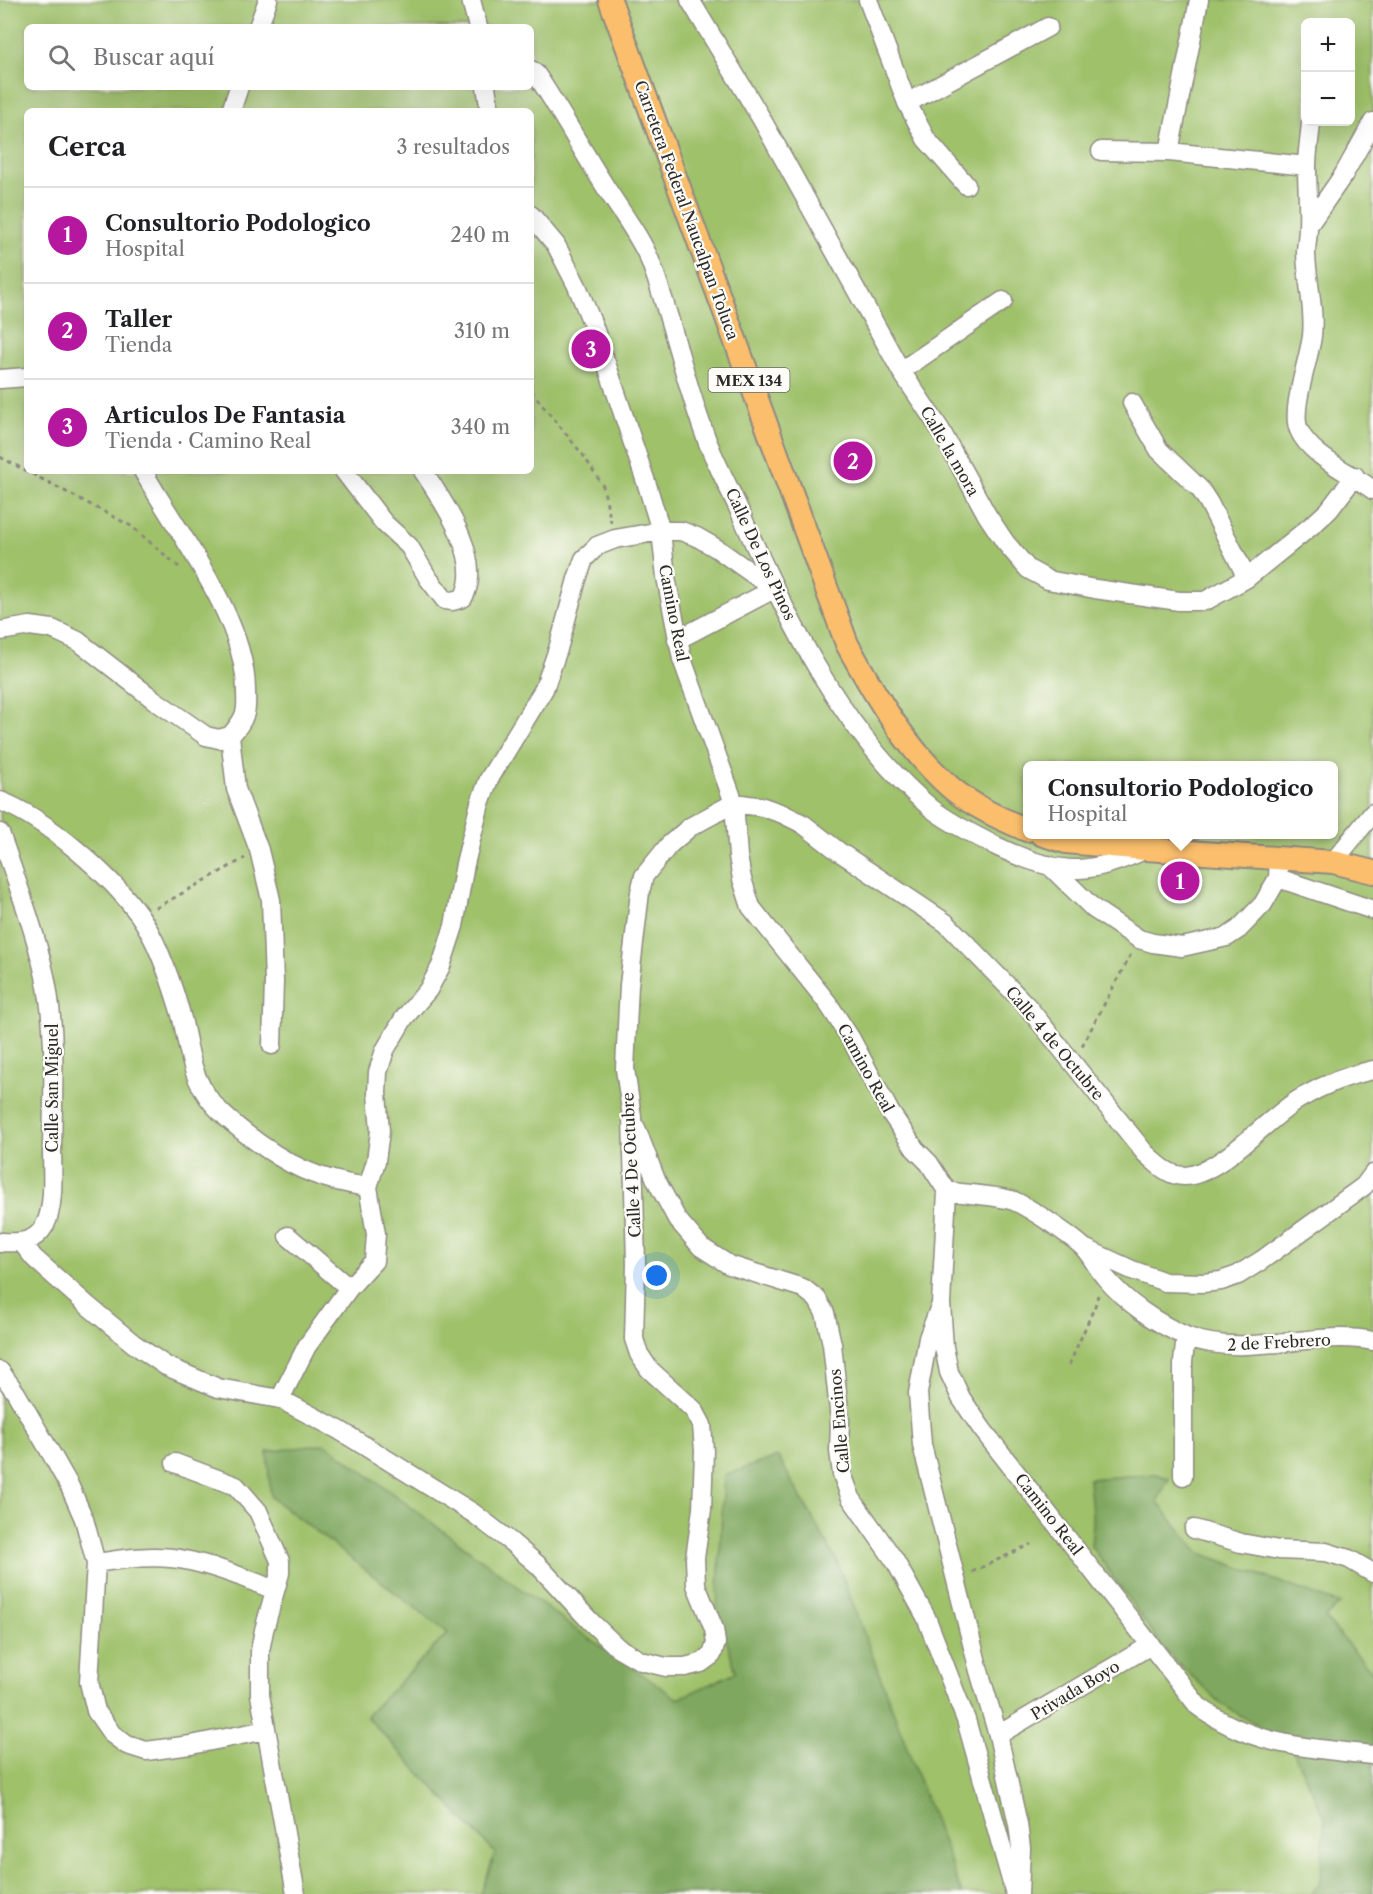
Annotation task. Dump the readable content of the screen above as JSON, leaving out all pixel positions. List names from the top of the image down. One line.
{"streets":{"main road":["Carretera Federal Naucalpan Toluca","MEX 134"],"street":["Calle la mora","Calle De Los Pinos","Camino Real","Calle 4 de Octubre","Calle San Miguel","Calle 4 De Octubre","2 de Frebrero","Calle Encinos","Privada Boyo"]},"crossings":[["Camino Real","Calle 4 de Octubre"],["Camino Real","Calle 4 De Octubre"],["Camino Real","2 de Frebrero"],["Camino Real","Privada Boyo"],["Calle 4 de Octubre","Calle 4 De Octubre"],["Calle 4 De Octubre","Calle Encinos"]],"page":{"map_buttons":["+","−"],"search":"Buscar aquí","heading":["Cerca","3 resultados"],"list":[{"mark":"1","name":"Consultorio Podologico","note":"Hospital","value":"240 m"},{"mark":"2","name":"Taller","note":"Tienda","value":"310 m"},{"mark":"3","name":"Articulos De Fantasia","note":"Tienda · Camino Real","value":"340 m"}],"pins":["3","2","1"],"popup":["Consultorio Podologico","Hospital"]}}
